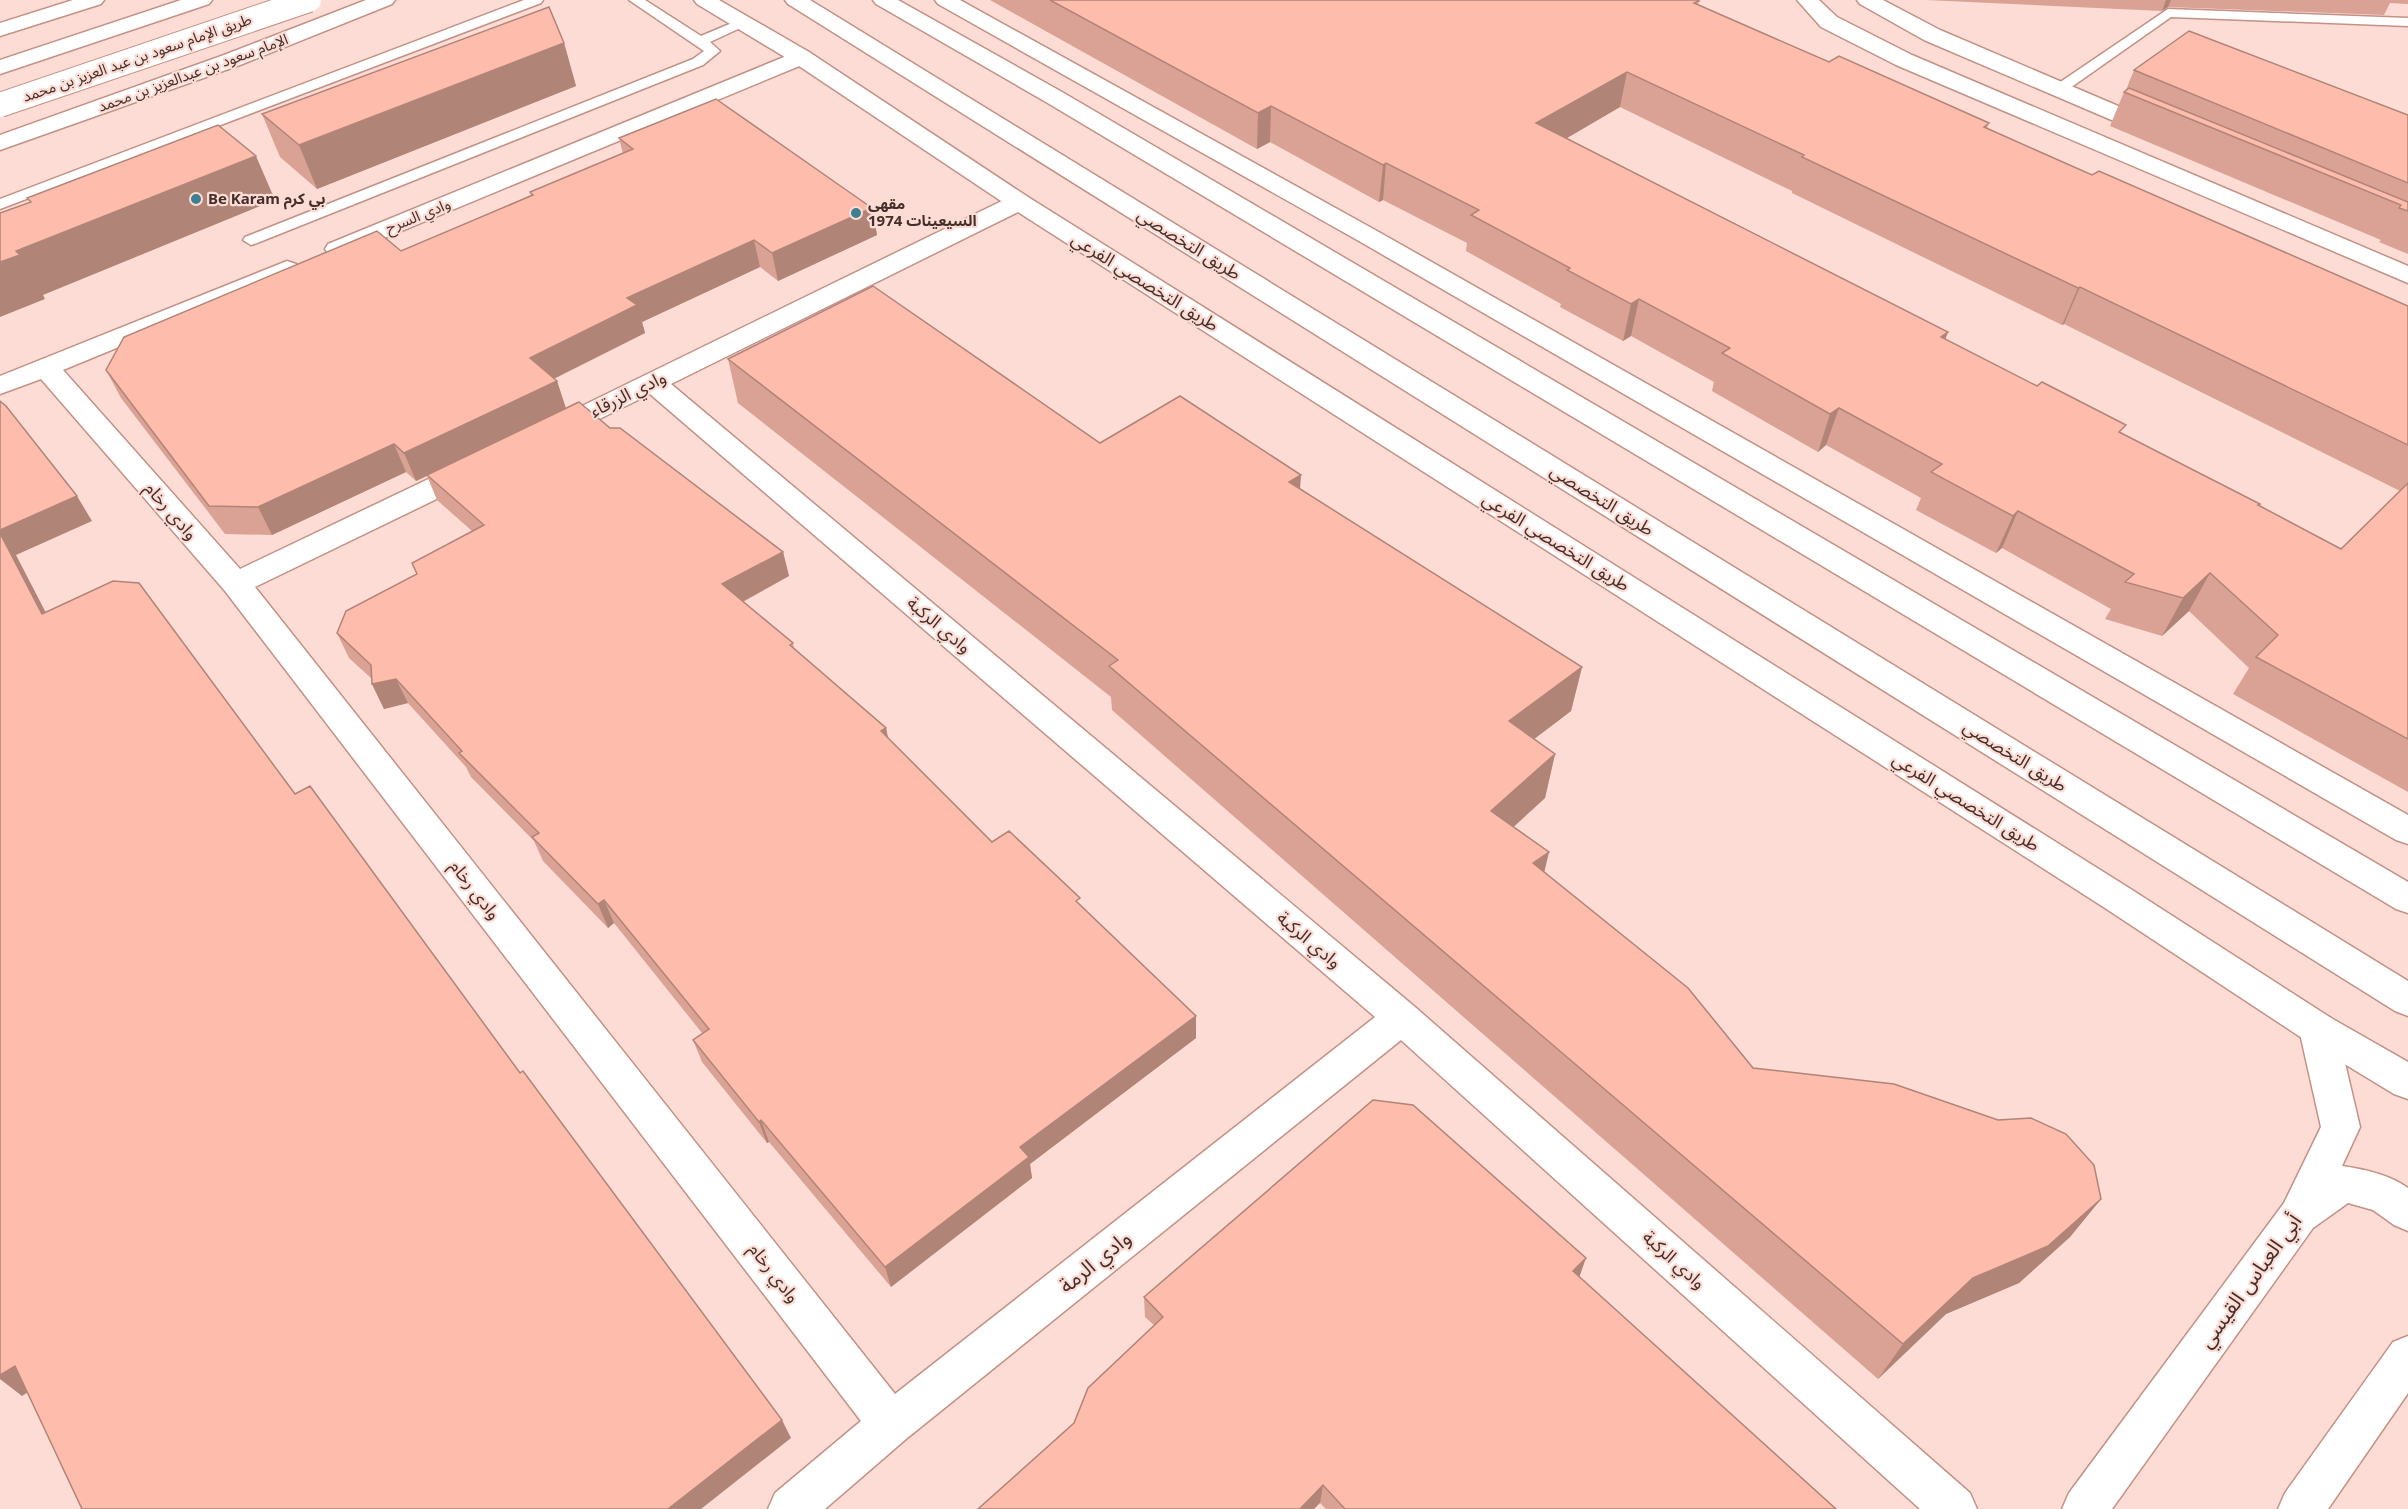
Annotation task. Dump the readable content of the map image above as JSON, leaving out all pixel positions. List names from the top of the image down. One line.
{"streets":{"street":["طريق الإمام سعود بن عبد العزيز بن محمد","الإمام سعود بن عبدالعزيز بن محمد","وادي السرح","طريق التخصصي","طريق التخصصي الفرعي","وادي الزرقاء","وادي رخام","وادي الركبة","وادي الرمة","أبي العباس القيسي"]},"crossings":[["وادي السرح","طريق التخصصي الفرعي"],["وادي السرح","وادي رخام"],["طريق التخصصي الفرعي","وادي الزرقاء"],["طريق التخصصي الفرعي","أبي العباس القيسي"],["وادي الزرقاء","وادي الركبة"],["وادي رخام","وادي الرمة"],["وادي الركبة","وادي الرمة"]],"places":["Be Karam بي كرم","مقهى السيعينات 1974"]}
